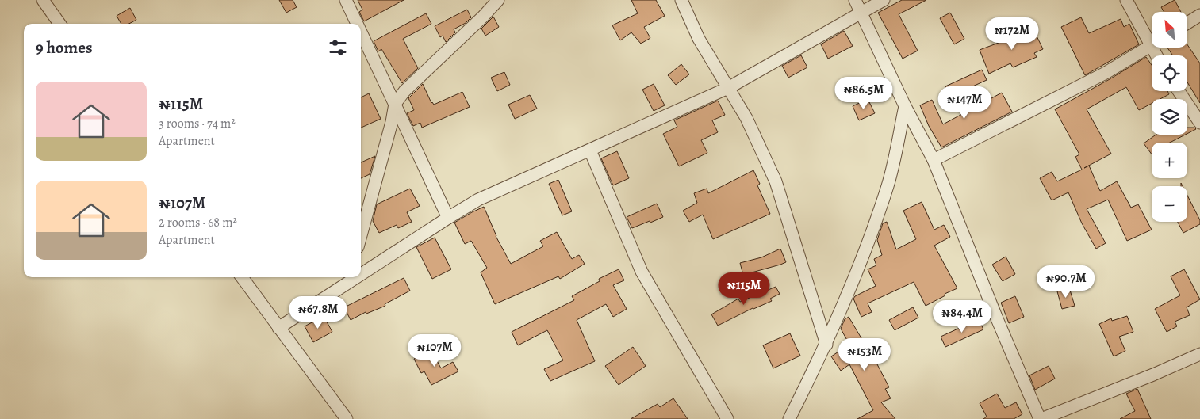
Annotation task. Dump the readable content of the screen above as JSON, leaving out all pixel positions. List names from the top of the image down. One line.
{"north":"top left","page":{"map_buttons":["+","−"],"price":["₦172M","₦86.5M","₦147M","₦90.7M","₦115M","₦67.8M","₦84.4M","₦107M","₦153M"],"heading":"9 homes","list":[{"name":"₦115M","note":"3 rooms · 74 m² · Apartment"},{"name":"₦107M","note":"2 rooms · 68 m² · Apartment"}]}}
